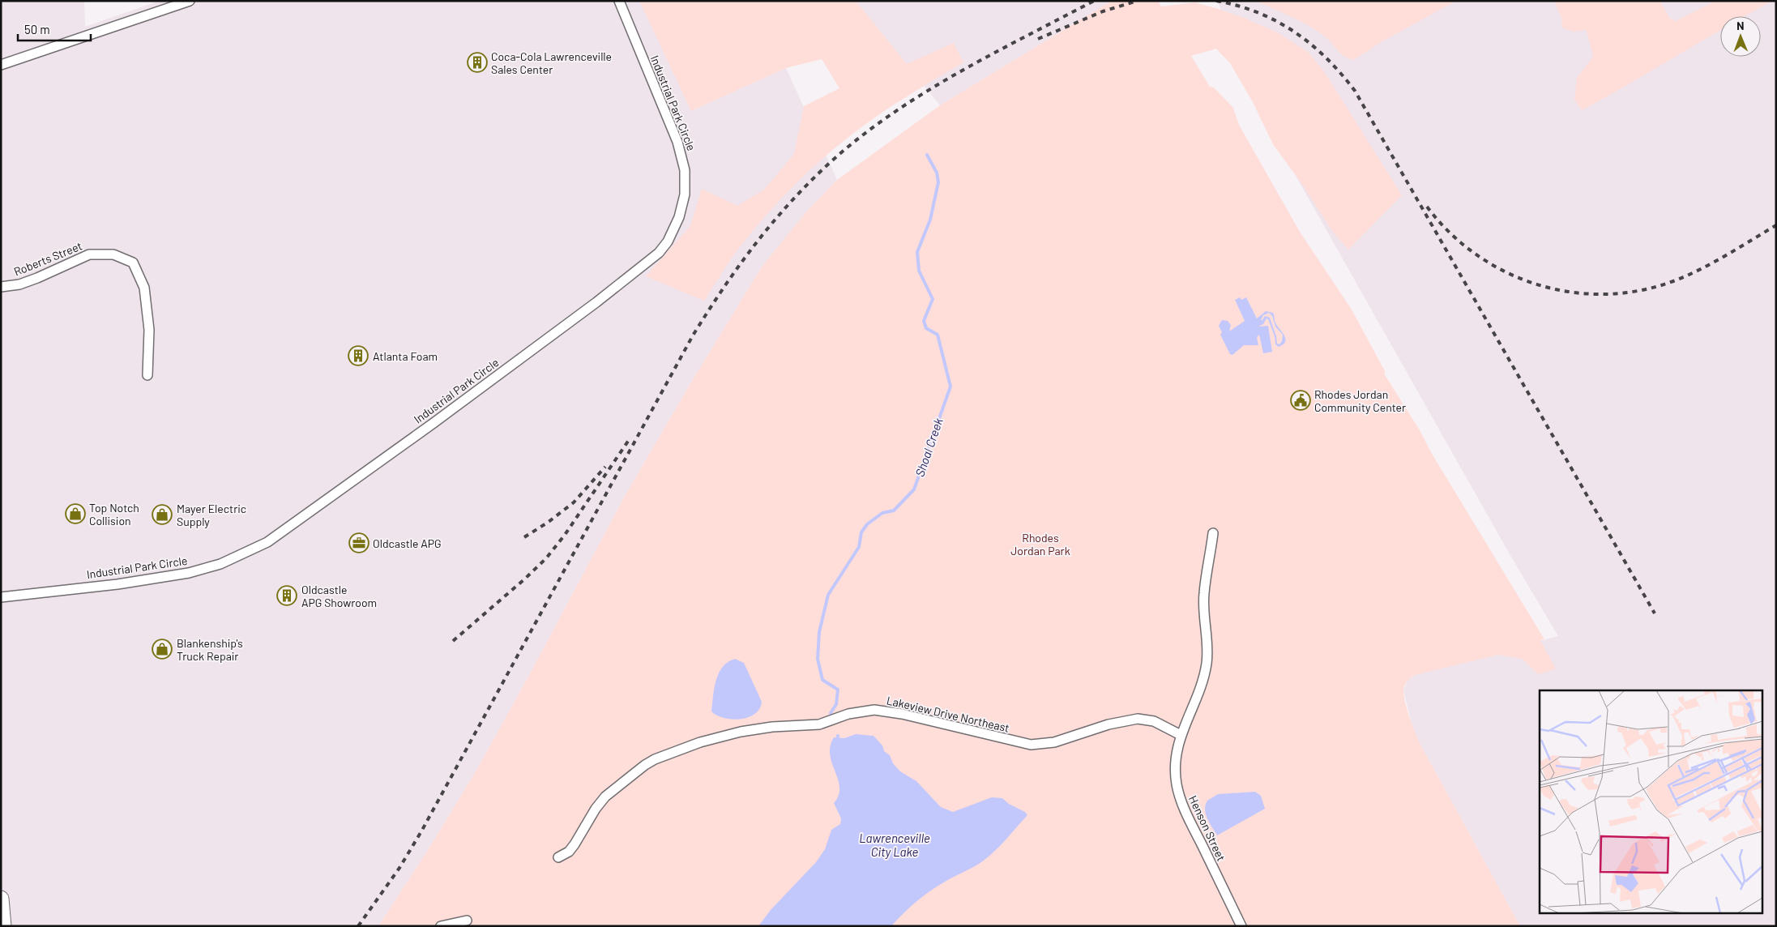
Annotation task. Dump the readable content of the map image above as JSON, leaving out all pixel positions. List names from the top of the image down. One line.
{"streets":{"street":["Industrial Park Circle","Roberts Street","Lakeview Drive Northeast","Henson Street"]},"crossings":[["Lakeview Drive Northeast","Henson Street"]],"water":["Shoal Creek","Lawrenceville City Lake"],"parks":["Rhodes Jordan Park"],"places":{"building":["Coca-Cola Lawrenceville Sales Center","Atlanta Foam","Oldcastle APG Showroom"],"public building":["Rhodes Jordan Community Center"],"shop":["Top Notch Collision","Mayer Electric Supply","Blankenship's Truck Repair"],"office":["Oldcastle APG"]},"scale_bar":"50 m","north":"top"}
